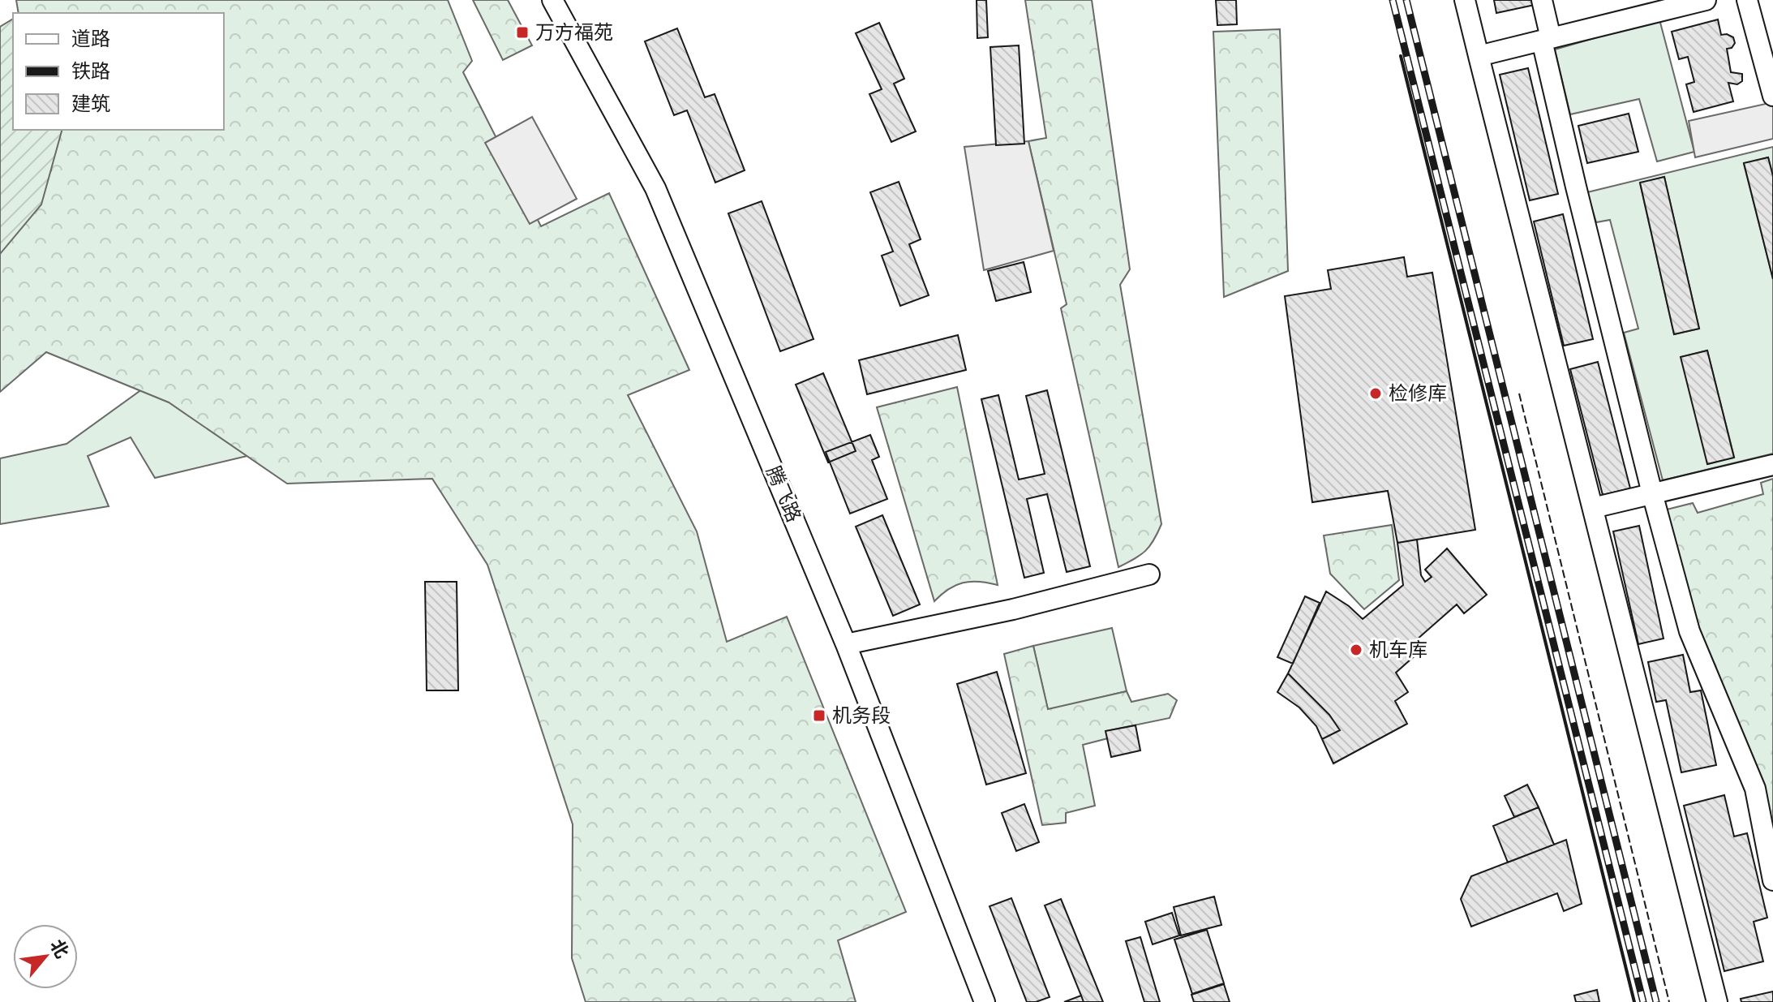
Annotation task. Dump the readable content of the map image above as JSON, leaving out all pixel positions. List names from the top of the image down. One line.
{"streets":{"street":["腾飞路"]},"places":{"transit":["万方福苑","机务段"],"other":["检修库","机车库"]},"legend":["道路","铁路","建筑"],"north":"top right"}
